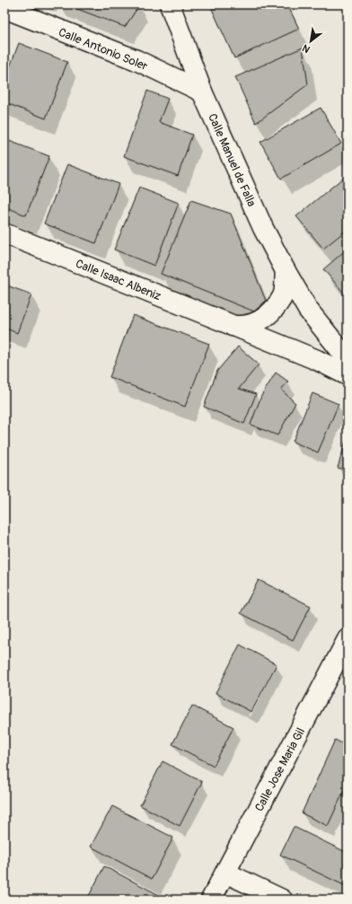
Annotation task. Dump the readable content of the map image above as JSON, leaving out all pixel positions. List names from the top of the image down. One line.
{"streets":{"street":["Calle Antonio Soler","Calle Manuel de Falla","Calle Isaac Albeniz","Calle Jose Maria Gil"]},"crossings":[["Calle Antonio Soler","Calle Manuel de Falla"],["Calle Manuel de Falla","Calle Isaac Albeniz"]],"north":"bottom left"}
